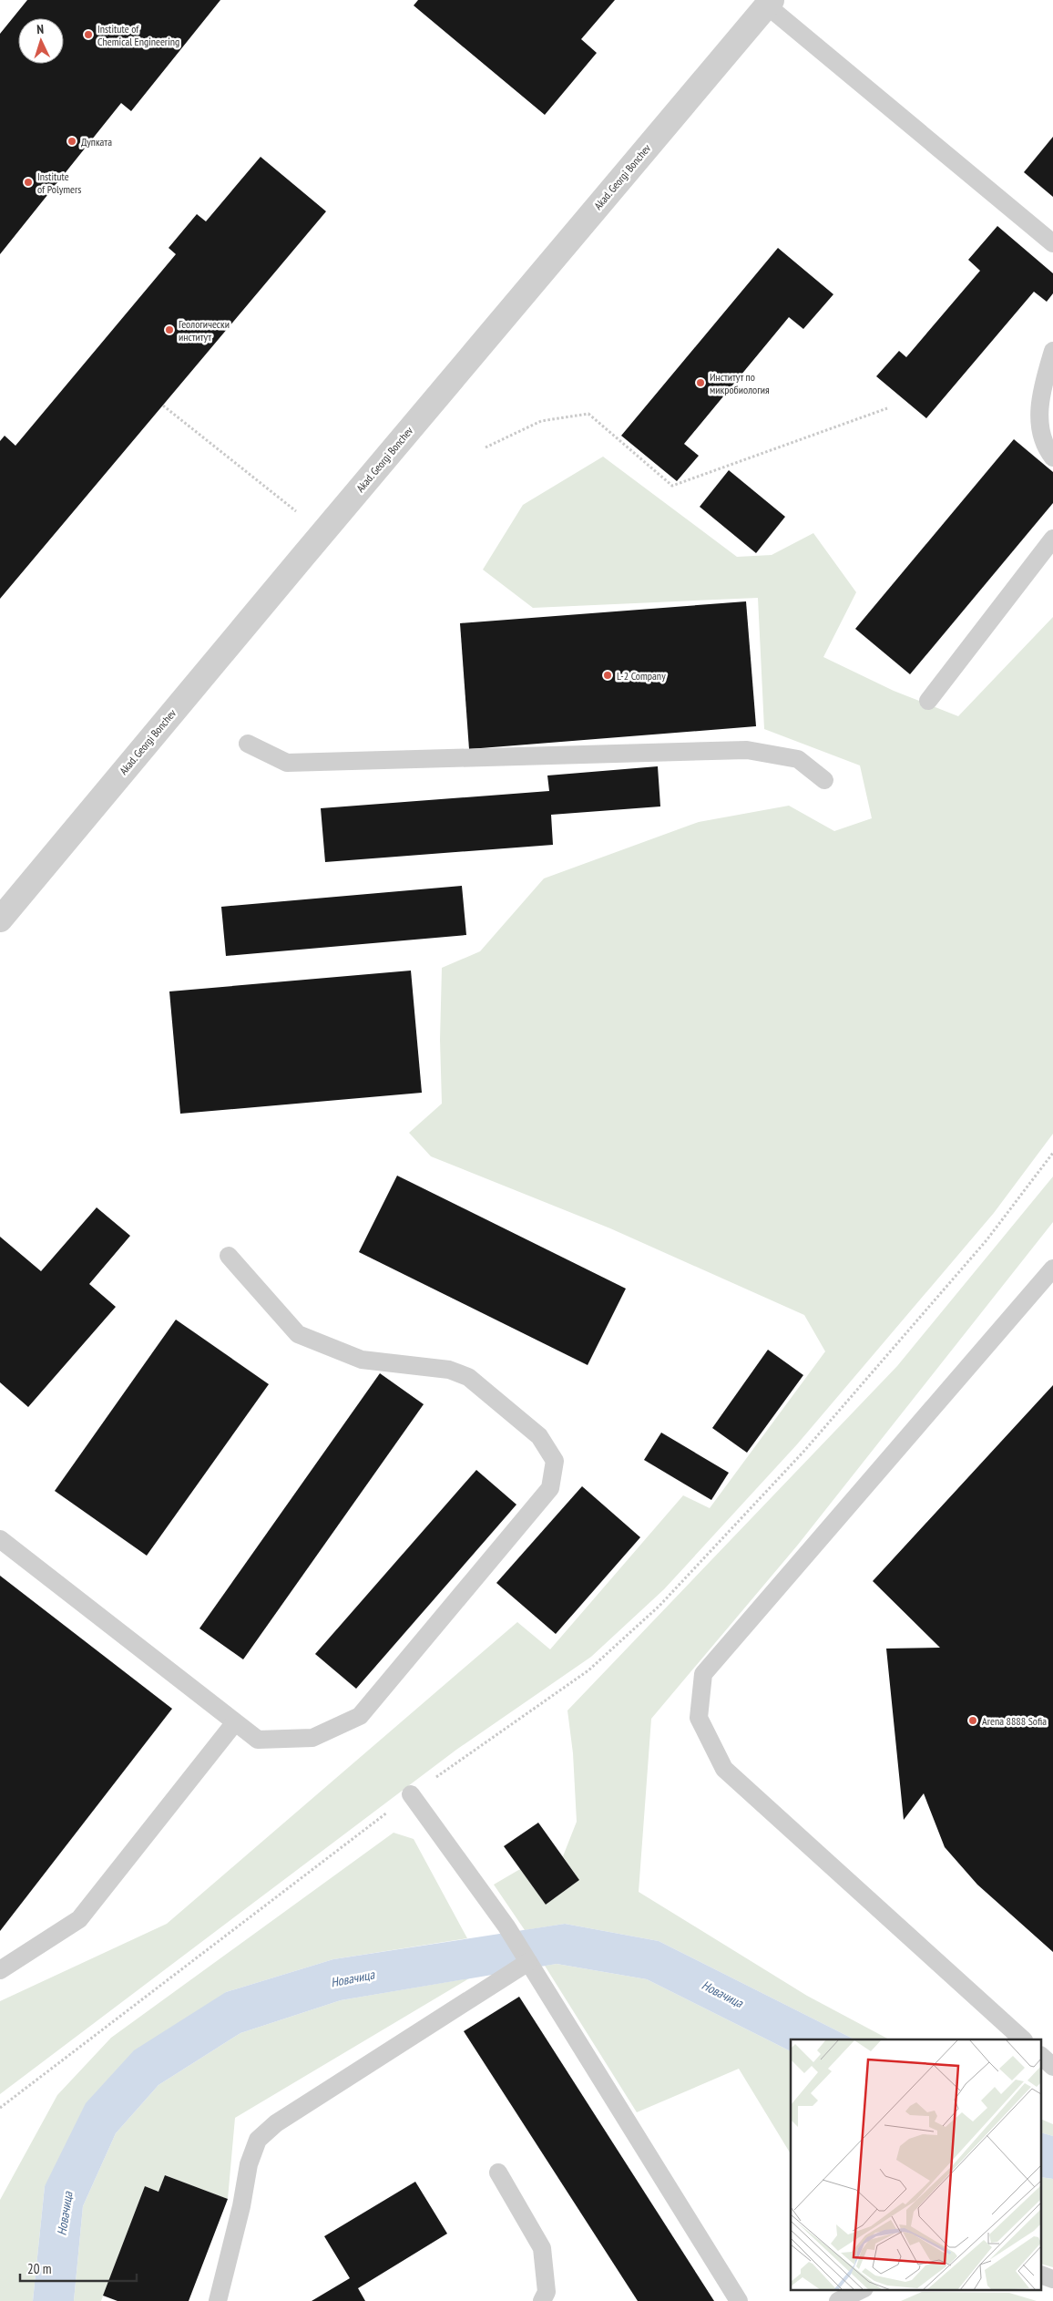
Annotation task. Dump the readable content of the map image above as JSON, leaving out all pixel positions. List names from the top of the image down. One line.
{"streets":{"street":["Akad. Georgi Bonchev"]},"water":["Новачица"],"places":["Institute of Chemical Engineering","Дупката","Institute of Polymers","Геологически институт","Институт по микробиология","L-2 Company","Arena 8888 Sofia"],"scale_bar":"20 m","north":"top"}
